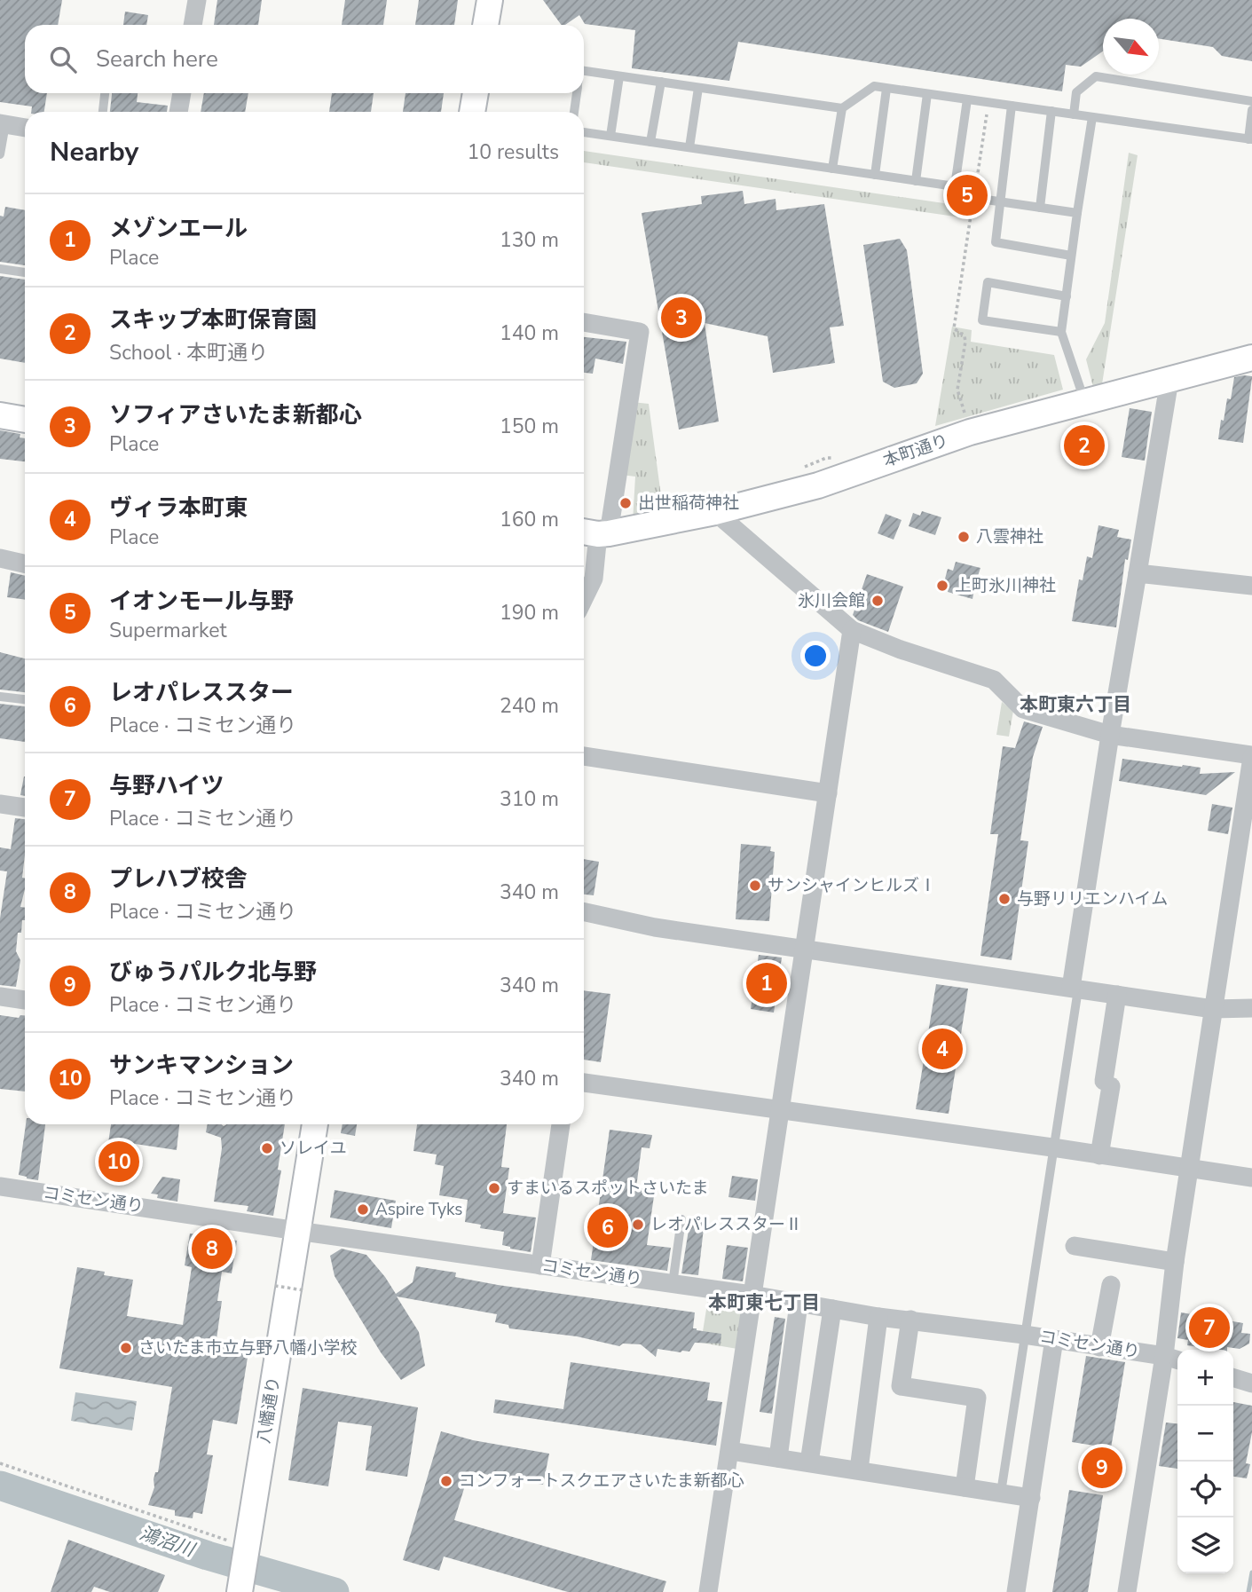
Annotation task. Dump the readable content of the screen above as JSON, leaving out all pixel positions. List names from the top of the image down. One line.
{"streets":{"main road":["本町通り","八幡通り"],"street":["コミセン通り"]},"crossings":[["コミセン通り","八幡通り"]],"districts":["本町東六丁目","本町東七丁目"],"water":["鴻沼川"],"places":["出世稲荷神社","八雲神社","上町氷川神社","氷川会館","サンシャインヒルズⅠ","与野リリエンハイム","ソレイユ","すまいるスポットさいたま","Aspire Tyks","レオパレススターⅡ","さいたま市立与野八幡小学校","コンフォートスクエアさいたま新都心"],"north":"bottom right","page":{"search":"Search here","heading":["Nearby","10 results"],"pins":["5","3","2","1","4","10","6","8","7","9"],"list":[{"mark":"1","name":"メゾンエール","note":"Place","value":"130 m"},{"mark":"2","name":"スキップ本町保育園","note":"School · 本町通り","value":"140 m"},{"mark":"3","name":"ソフィアさいたま新都心","note":"Place","value":"150 m"},{"mark":"4","name":"ヴィラ本町東","note":"Place","value":"160 m"},{"mark":"5","name":"イオンモール与野","note":"Supermarket","value":"190 m"},{"mark":"6","name":"レオパレススター","note":"Place · コミセン通り","value":"240 m"},{"mark":"7","name":"与野ハイツ","note":"Place · コミセン通り","value":"310 m"},{"mark":"8","name":"プレハブ校舎","note":"Place · コミセン通り","value":"340 m"},{"mark":"9","name":"びゅうパルク北与野","note":"Place · コミセン通り","value":"340 m"},{"mark":"10","name":"サンキマンション","note":"Place · コミセン通り","value":"340 m"}],"map_buttons":["+","−"]}}
